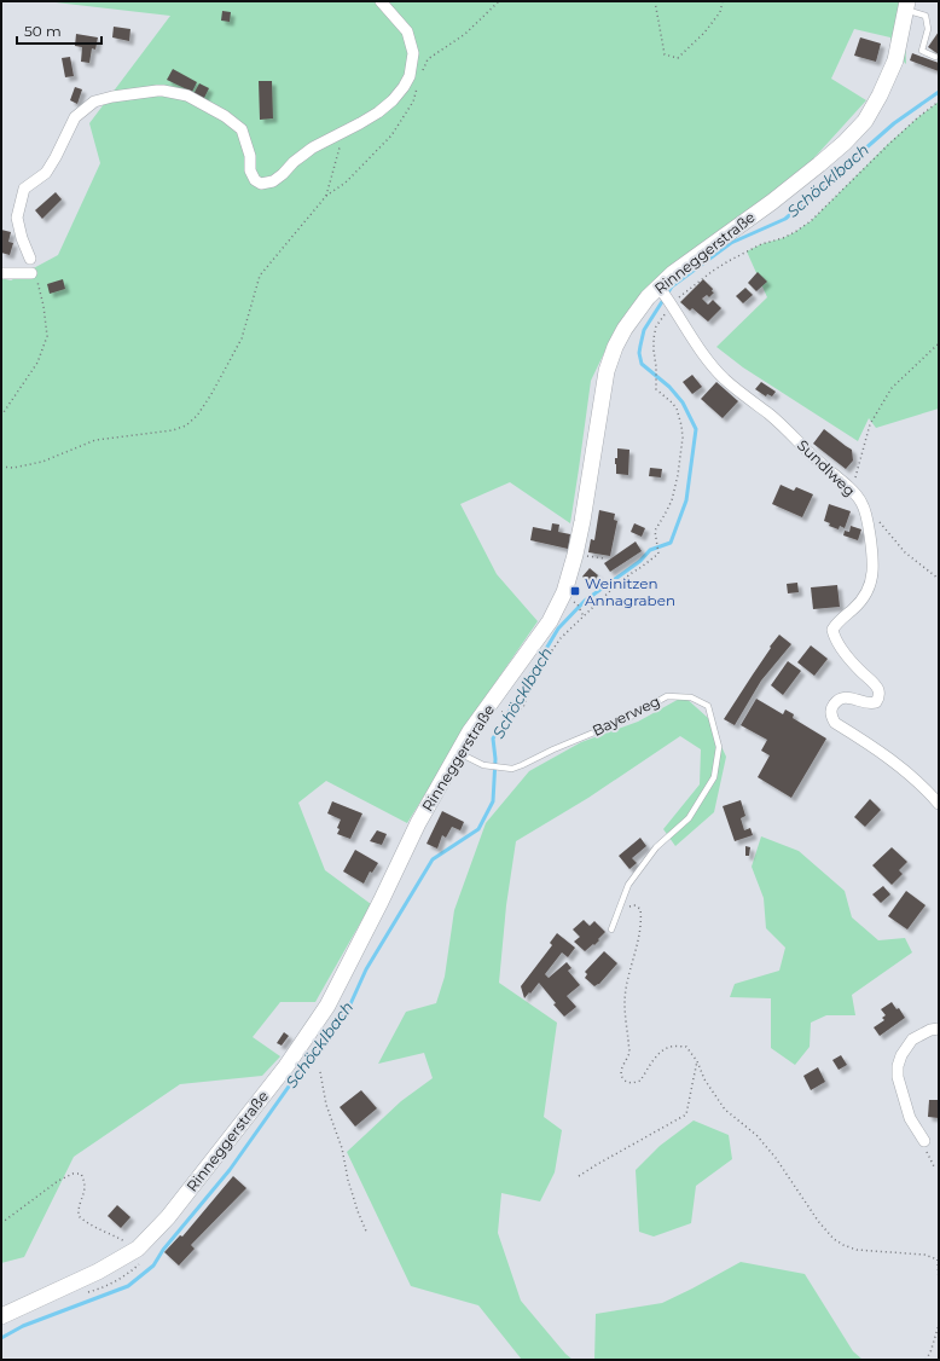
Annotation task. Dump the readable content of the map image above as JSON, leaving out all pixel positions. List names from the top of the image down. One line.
{"streets":{"main road":["Rinneggerstraße"],"street":["Sundlweg"],"lane":["Bayerweg"]},"crossings":[["Rinneggerstraße","Sundlweg"]],"water":["Schöcklbach"],"places":{"transit":["Weinitzen Annagraben"]},"scale_bar":"50 m"}
